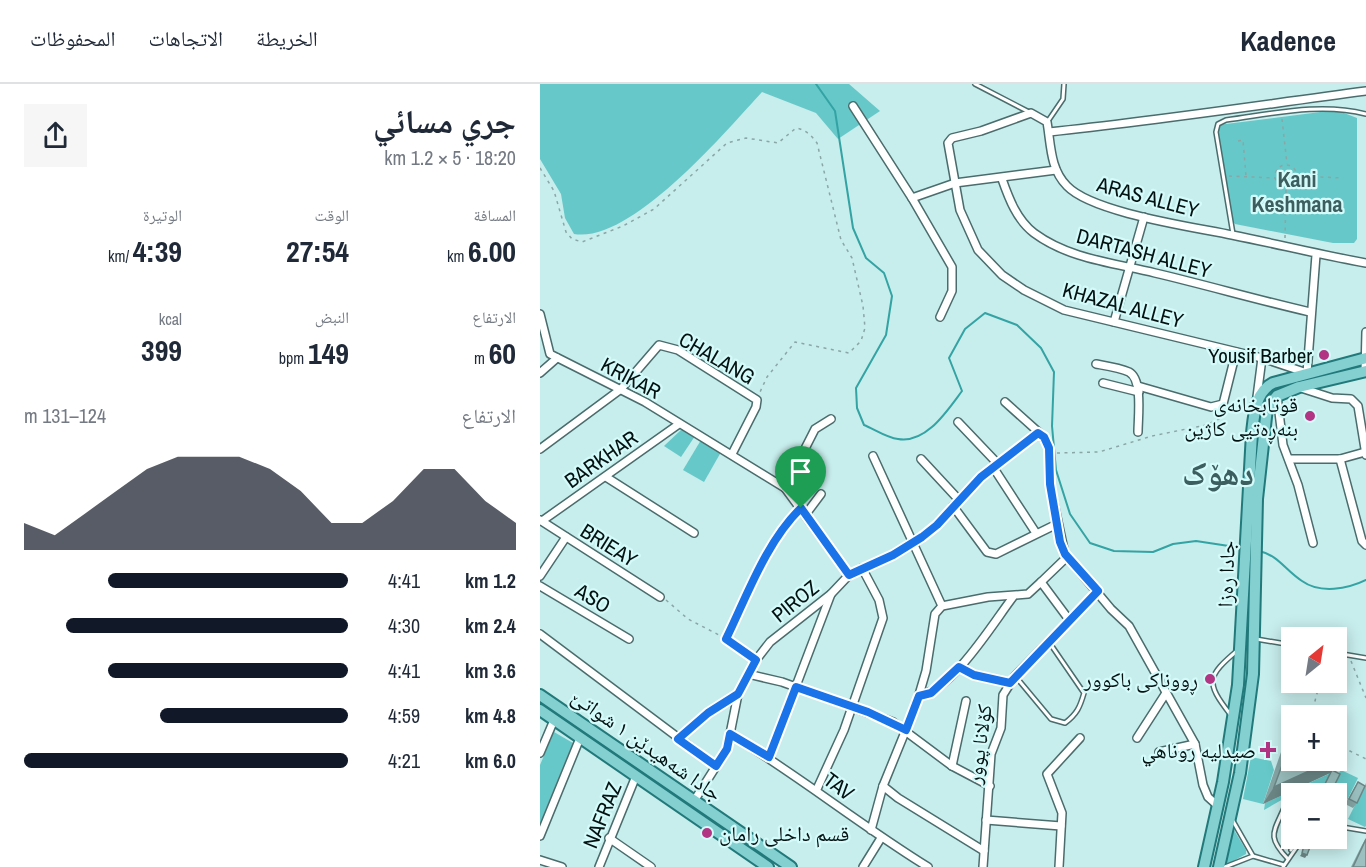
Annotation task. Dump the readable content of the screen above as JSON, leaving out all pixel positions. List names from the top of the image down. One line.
{"streets":{"main road":["جادا ره‌زا","جادا شەهیدێن ١ شواتێ"],"street":["ARAS ALLEY","DARTASH ALLEY","KHAZAL ALLEY","CHALANG","KRIKAR","BARKHAR","BRIEAY","ASO","PIROZ","کۆلانا پوور","TAV","NAFRAZ"]},"crossings":[["KHAZAL ALLEY","جادا ره‌زا"],["CHALANG","KRIKAR"],["KRIKAR","BARKHAR"],["KRIKAR","PIROZ"],["BARKHAR","BRIEAY"],["PIROZ","جادا شەهیدێن ١ شواتێ"],["PIROZ","TAV"],["جادا شەهیدێن ١ شواتێ","NAFRAZ"]],"districts":["Kani Keshmana","دھۆک"],"places":{"other":["Yousif Barber","قوتابخانەی بنەڕەتیی کاژین","ڕووناکی باکوور","قسم داخلی رامان"],"health":["صيدليه روناهي"]},"north":"top right","page":{"header":"Kadence","nav":["الخريطة","الاتجاهات","المحفوظات"],"heading":["جري مسائي","18:20 · 5 × 1.2 km"],"stats":[["المسافة","6.00 km"],["الوقت","27:54"],["الوتيرة","4:39 /km"],["الارتفاع","60 m"],["النبض","149 bpm"],["kcal","399"]],"chart":["الارتفاع","124–131 m"],"list":[{"name":"1.2 km","note":"4:41"},{"name":"2.4 km","note":"4:30"},{"name":"3.6 km","note":"4:41"},{"name":"4.8 km","note":"4:59"},{"name":"6.0 km","note":"4:21"}],"map_buttons":["+","−"]}}
